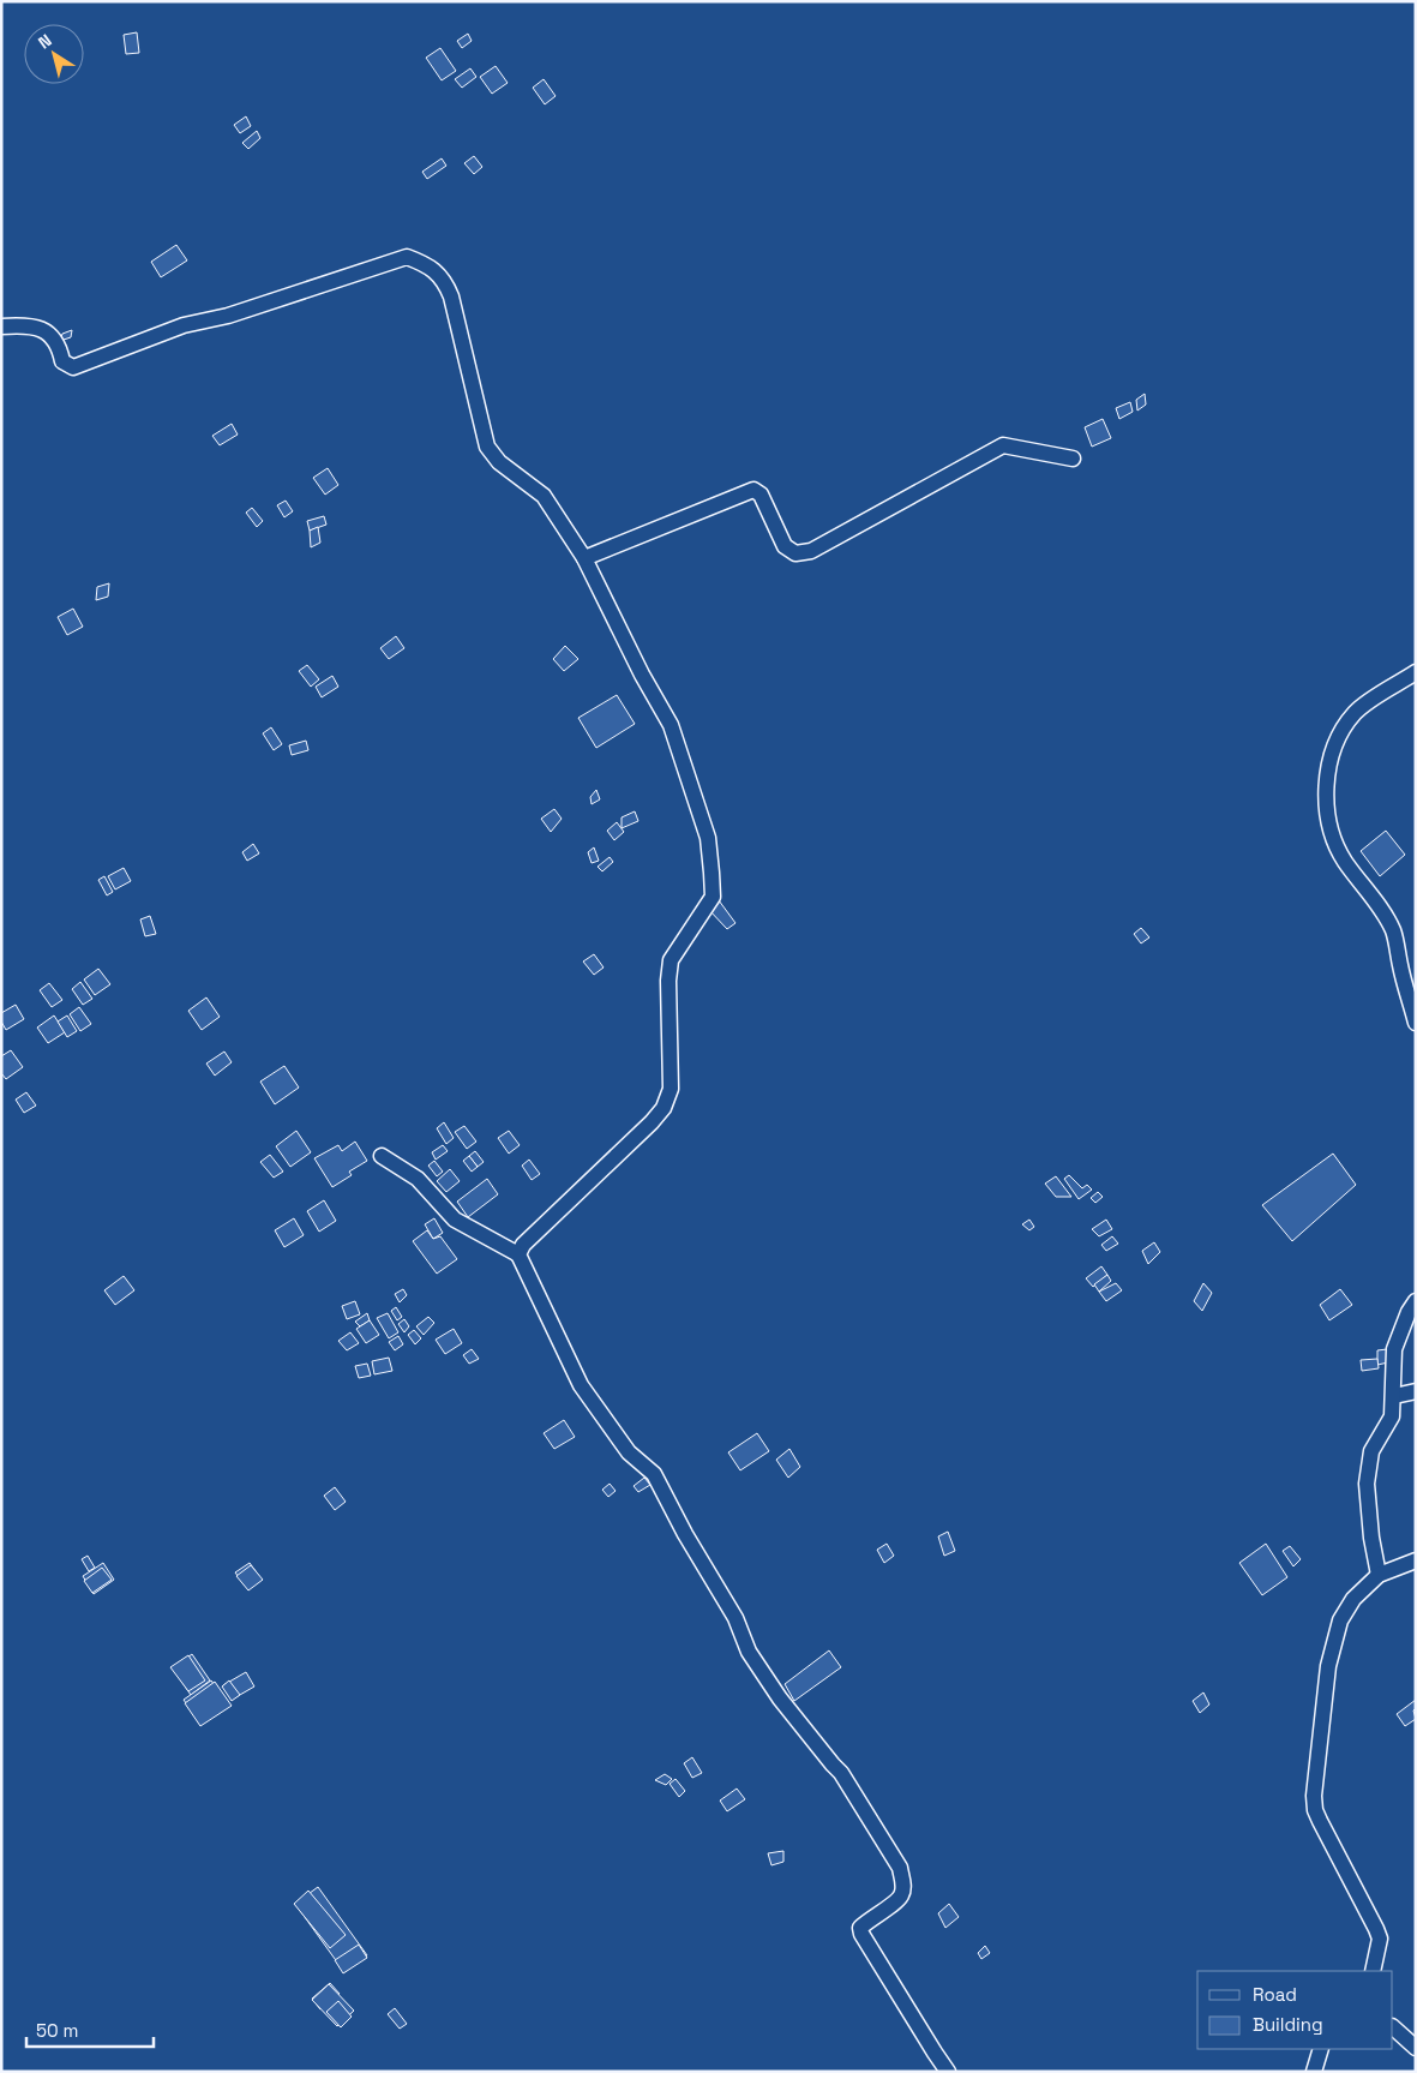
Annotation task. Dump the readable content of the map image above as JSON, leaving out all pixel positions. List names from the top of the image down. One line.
{"legend":["Road","Building"],"scale_bar":"50 m","north":"top left"}
